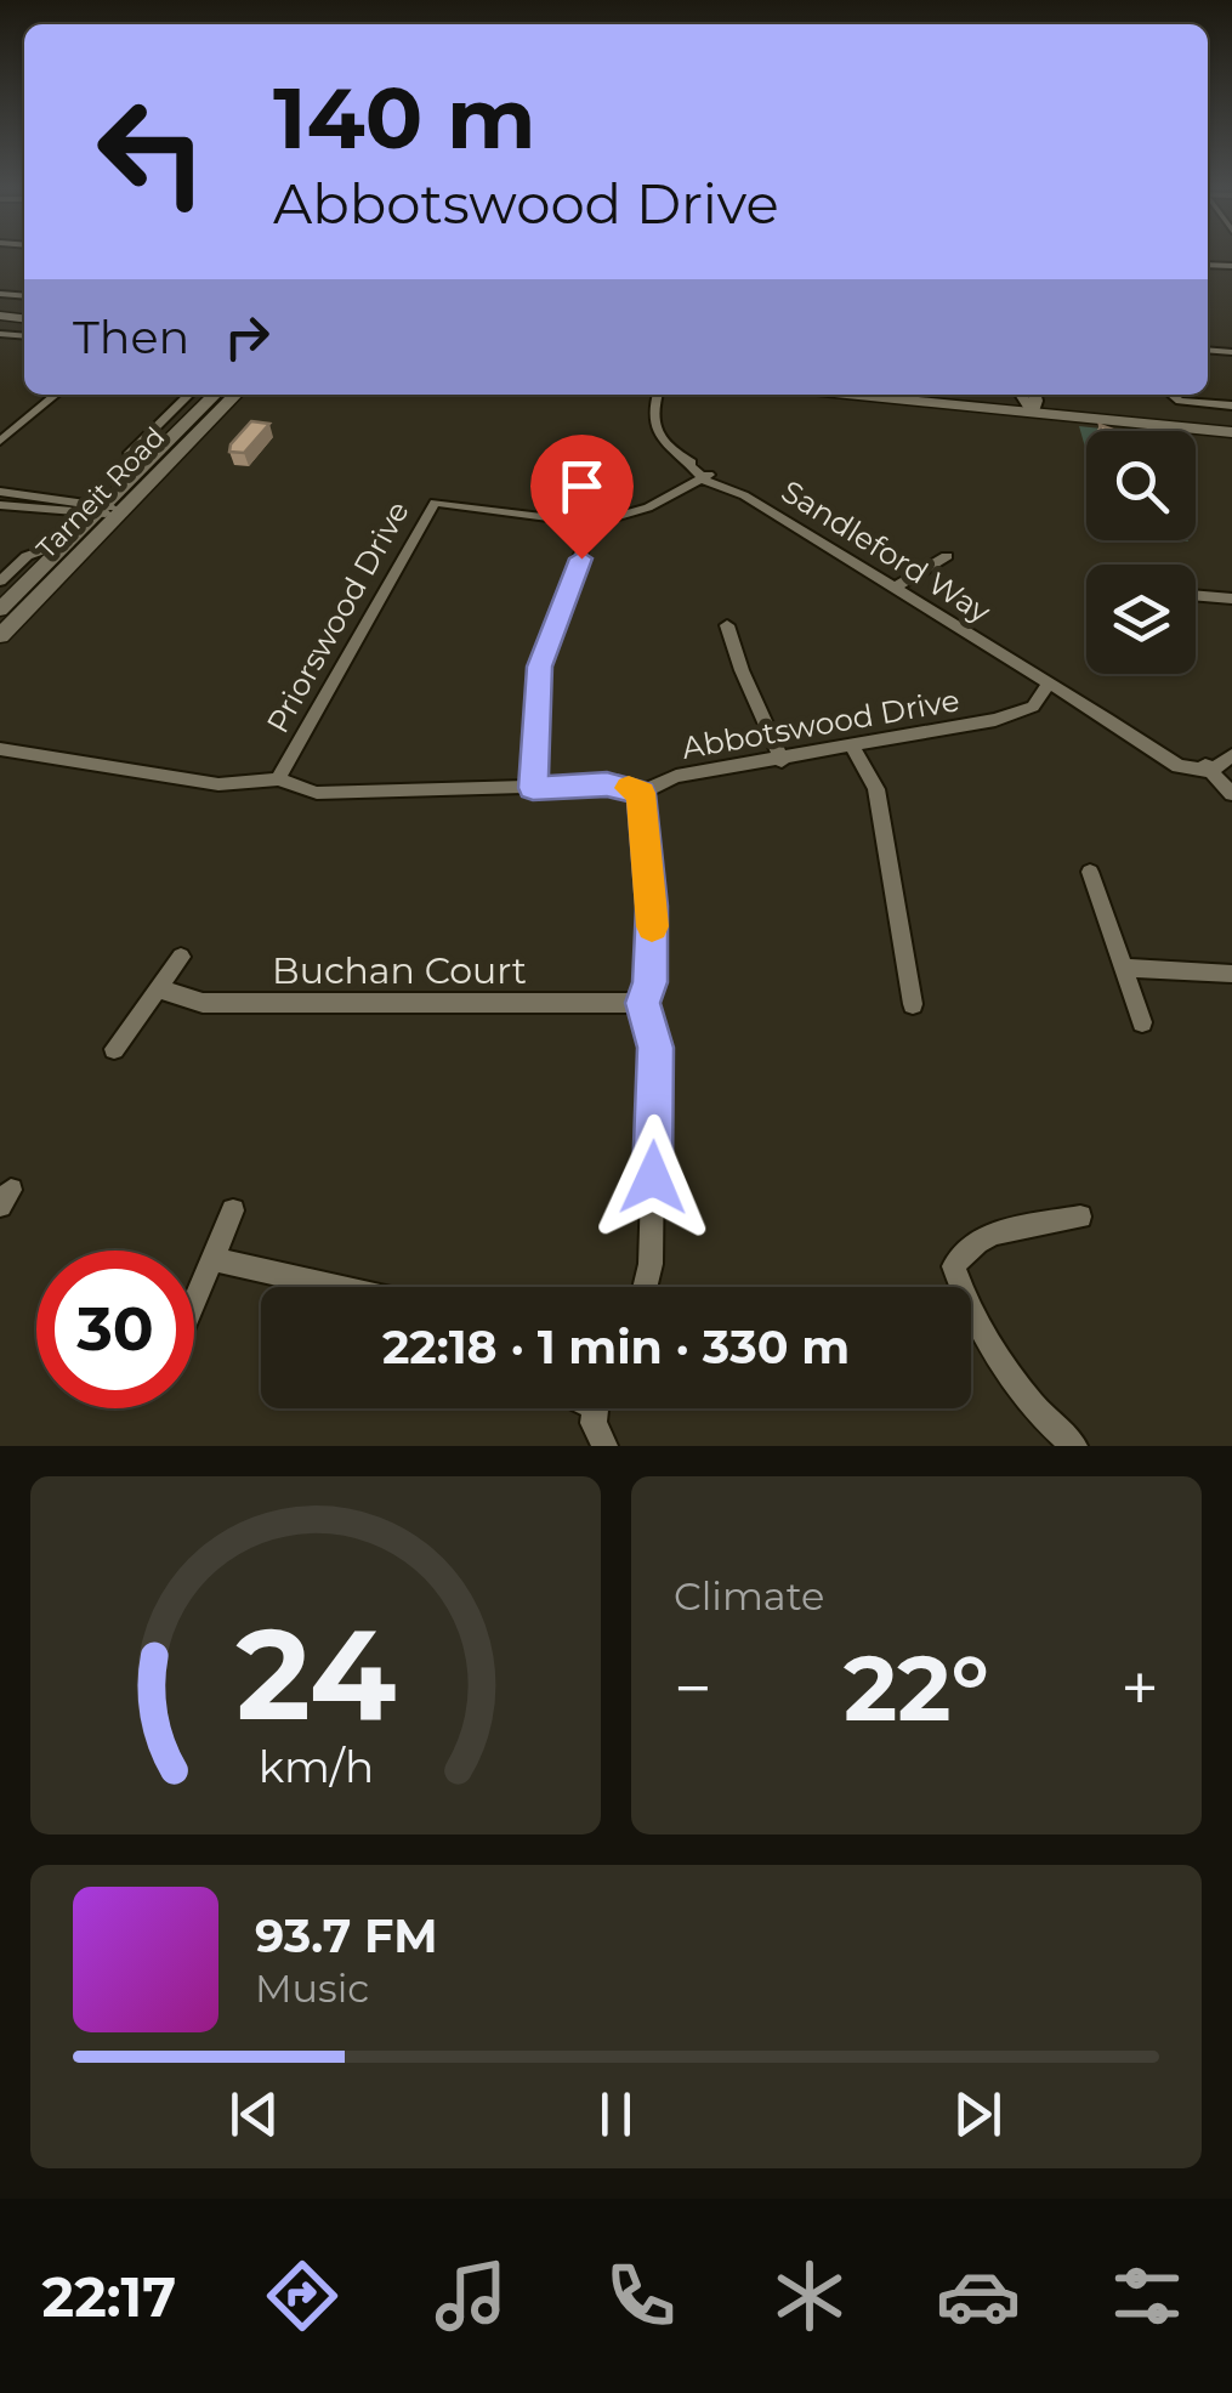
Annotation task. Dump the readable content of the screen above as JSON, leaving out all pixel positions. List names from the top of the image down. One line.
{"streets":{"main road":["Tarneit Road"],"street":["Sandleford Way","Priorswood Drive","Abbotswood Drive","Buchan Court"]},"crossings":[["Sandleford Way","Priorswood Drive"],["Sandleford Way","Abbotswood Drive"],["Priorswood Drive","Abbotswood Drive"]],"page":{"turn":["140 m","Abbotswood Drive"],"then":"Then","limit":"30","trip":"22:18 · 1 min · 330 m","tile":"Climate","heat":["−","22°","+"],"song":["93.7 FM","Music"],"tabs":"22:17","gauge":["24","km/h"]}}
